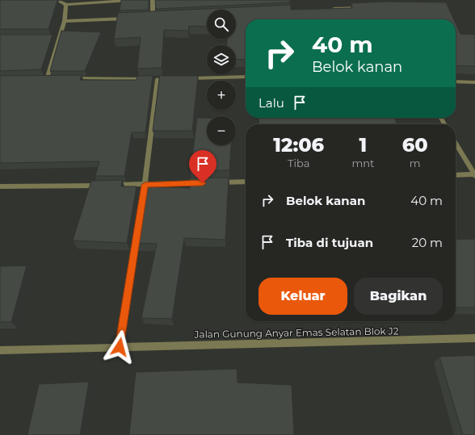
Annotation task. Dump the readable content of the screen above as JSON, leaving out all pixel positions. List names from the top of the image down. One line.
{"streets":{"street":["Jalan Gunung Anyar Emas Selatan Blok J2"]},"page":{"map_buttons":["+","−"],"turn":["40 m","Belok kanan"],"then":"Lalu","eta":["12:06","Tiba","1","mnt","60","m"],"list":[{"name":"Belok kanan","value":"40 m"},{"name":"Tiba di tujuan","value":"20 m"}],"buttons":["Keluar","Bagikan"]}}
